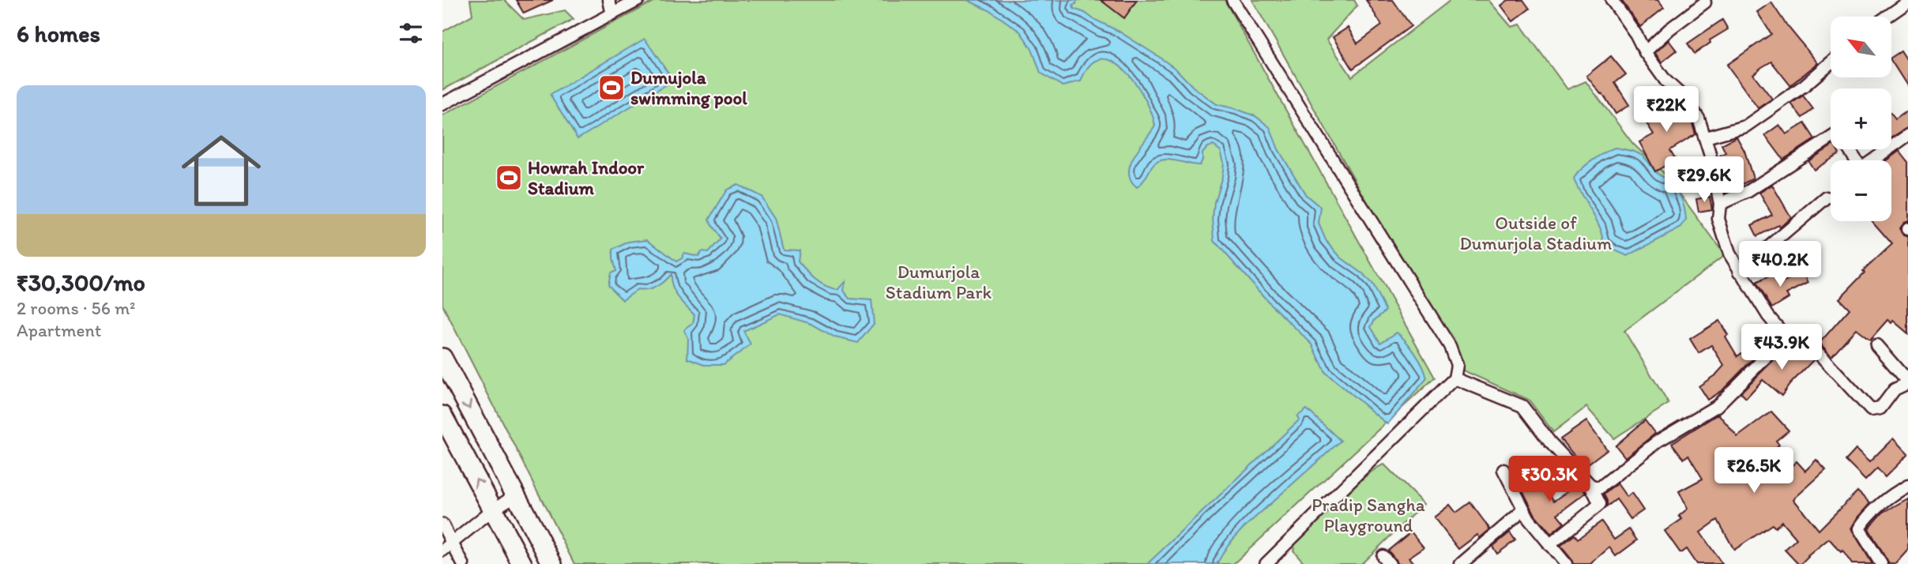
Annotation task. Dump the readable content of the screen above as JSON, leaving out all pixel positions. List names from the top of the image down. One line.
{"parks":["Outside of Dumurjola Stadium","Dumurjola Stadium Park","Pradip Sangha Playground"],"places":{"sports":["Dumujola swimming pool","Howrah Indoor Stadium"]},"north":"top left","page":{"heading":"6 homes","map_buttons":["+","−"],"list":[{"name":"₹30,300/mo","note":"2 rooms · 56 m² · Apartment"}],"price":["₹22K","₹29.6K","₹40.2K","₹43.9K","₹26.5K","₹30.3K"]}}
